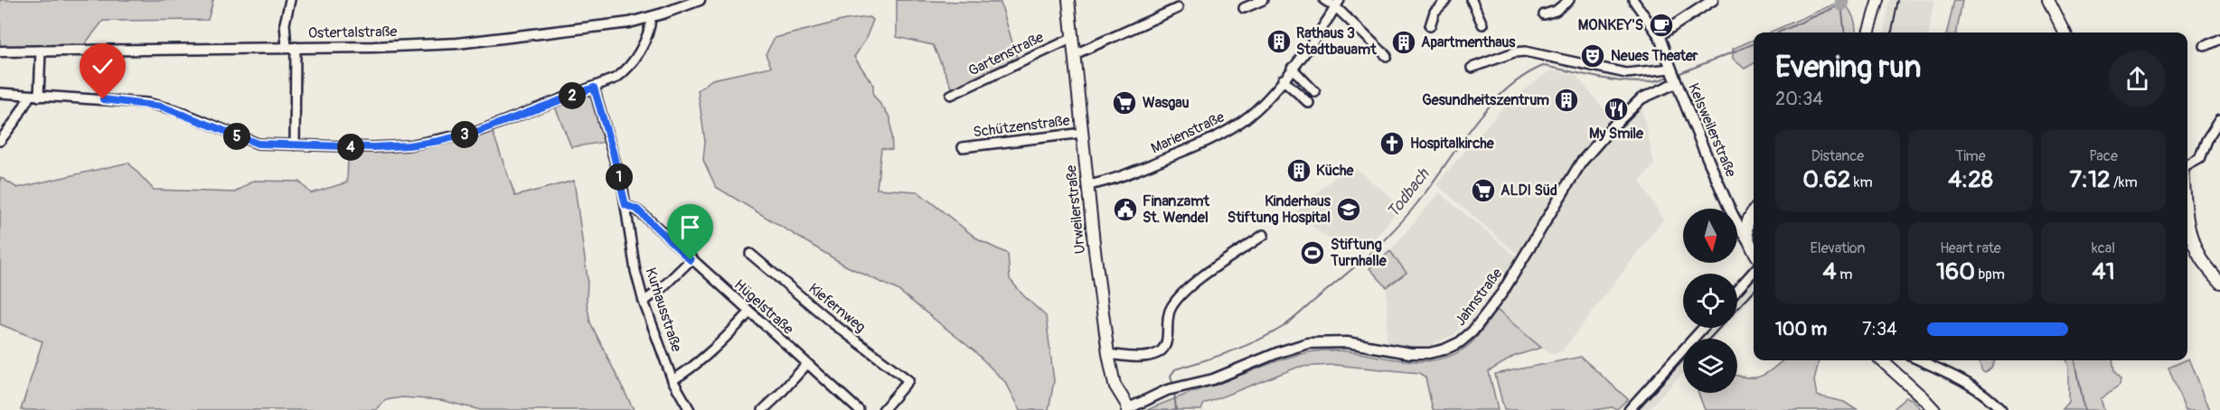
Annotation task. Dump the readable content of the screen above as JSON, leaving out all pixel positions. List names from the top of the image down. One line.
{"streets":{"main road":["Kelsweilerstraße","Urweilerstraße"],"street":["Ostertalstraße","Gartenstraße","Schützenstraße","Marienstraße","Jahnstraße","Hügelstraße","Kiefernweg","Kurhausstraße"]},"crossings":[["Gartenstraße","Urweilerstraße"],["Schützenstraße","Urweilerstraße"],["Kelsweilerstraße","Jahnstraße"],["Marienstraße","Urweilerstraße"],["Urweilerstraße","Jahnstraße"],["Hügelstraße","Kurhausstraße"]],"water":["Todbach"],"places":{"cafe":["MONKEY'S"],"building":["Rathaus 3 Stadtbauamt","Apartmenthaus","Gesundheitszentrum","Küche"],"theatre":["Neues Theater"],"supermarket":["Wasgau","ALDI Süd"],"restaurant":["My Smile"],"church":["Hospitalkirche"],"public building":["Finanzamt St. Wendel"],"school or university":["Kinderhaus Stiftung Hospital"],"sports":["Stiftung Turnhalle"]},"north":"bottom","page":{"heading":["Evening run","20:34"],"pins":["2","3","5","4","1"],"stats":[["Distance","0.62 km"],["Time","4:28"],["Pace","7:12 /km"],["Elevation","4 m"],["Heart rate","160 bpm"],["kcal","41"]],"list":[{"name":"100 m","note":"7:34"}]}}
